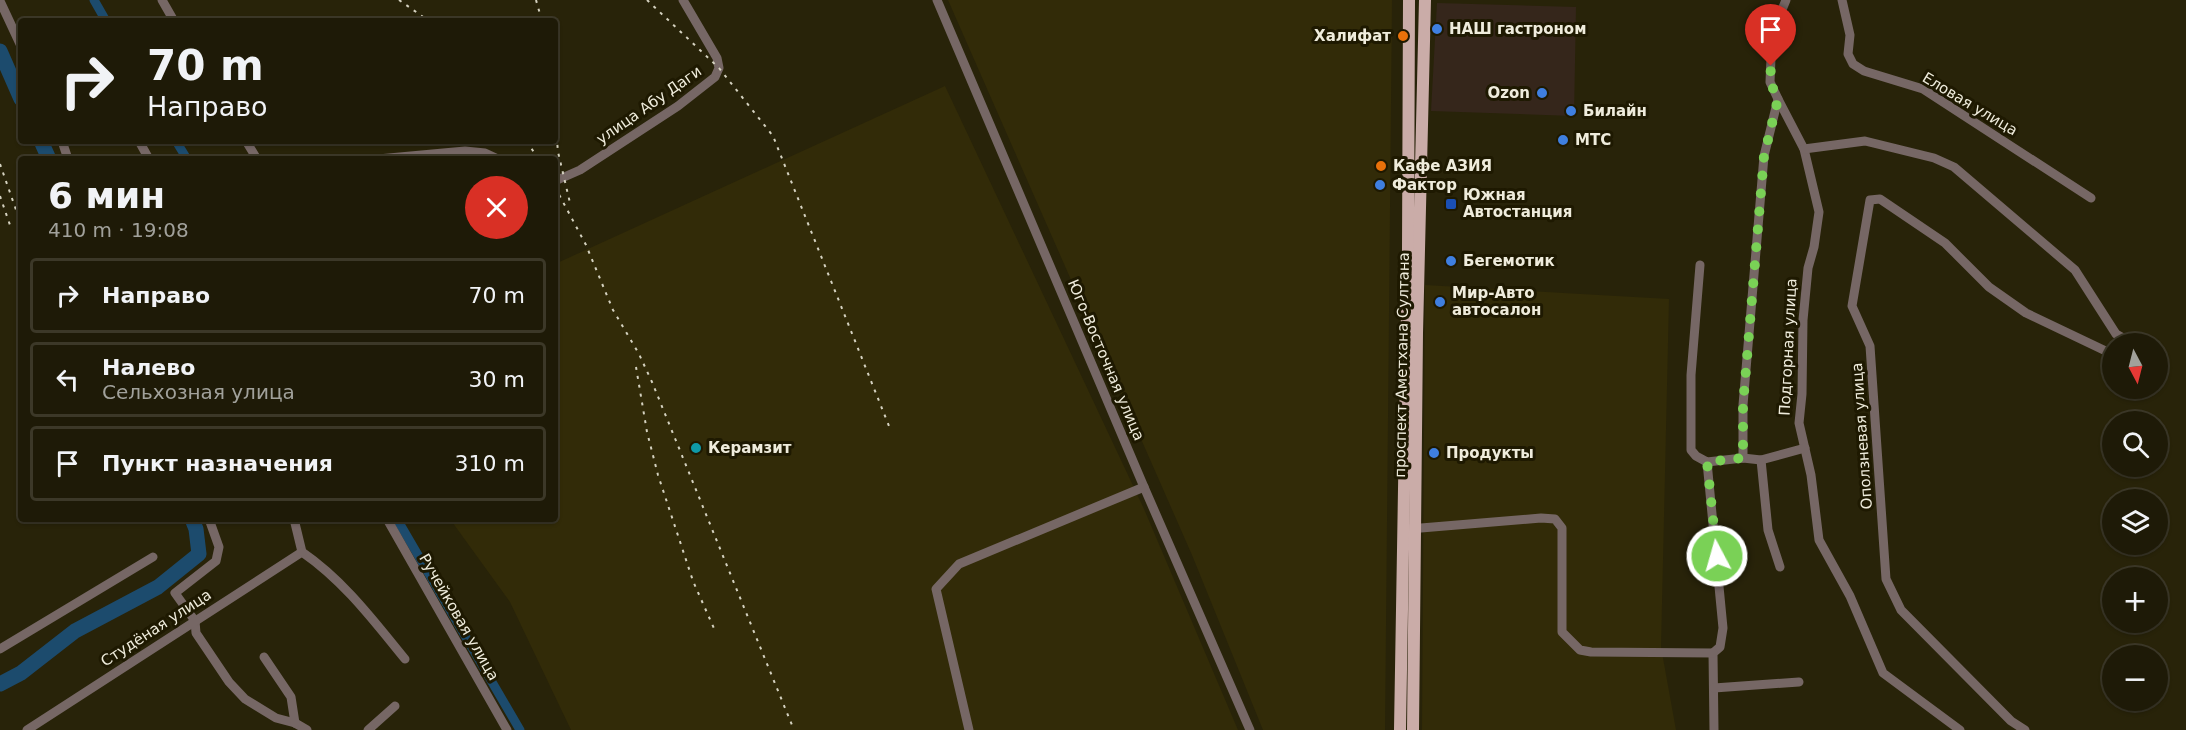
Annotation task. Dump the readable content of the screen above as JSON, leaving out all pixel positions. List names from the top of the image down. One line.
{"streets":{"main road":["проспект Аметхана Султана"],"street":["Еловая улица","улица Абу Даги","Подгорная улица","Юго-Восточная улица","Оползневая улица","Ручейковая улица","Студёная улица"]},"places":{"other":["НАШ гастроном","Халифат","Ozon","Билайн","МТС","Кафе АЗИЯ","Фактор","Бегемотик","Мир-Авто автосалон","Керамзит","Продукты"],"transit":["Южная Автостанция"]},"north":"bottom","page":{"turn":["70 m","Направо"],"heading":["6 мин","410 m · 19:08"],"list":[{"name":"Направо","value":"70 m"},{"name":"Налево","note":"Сельхозная улица","value":"30 m"},{"name":"Пункт назначения","value":"310 m"}],"map_buttons":["+","−"]}}
